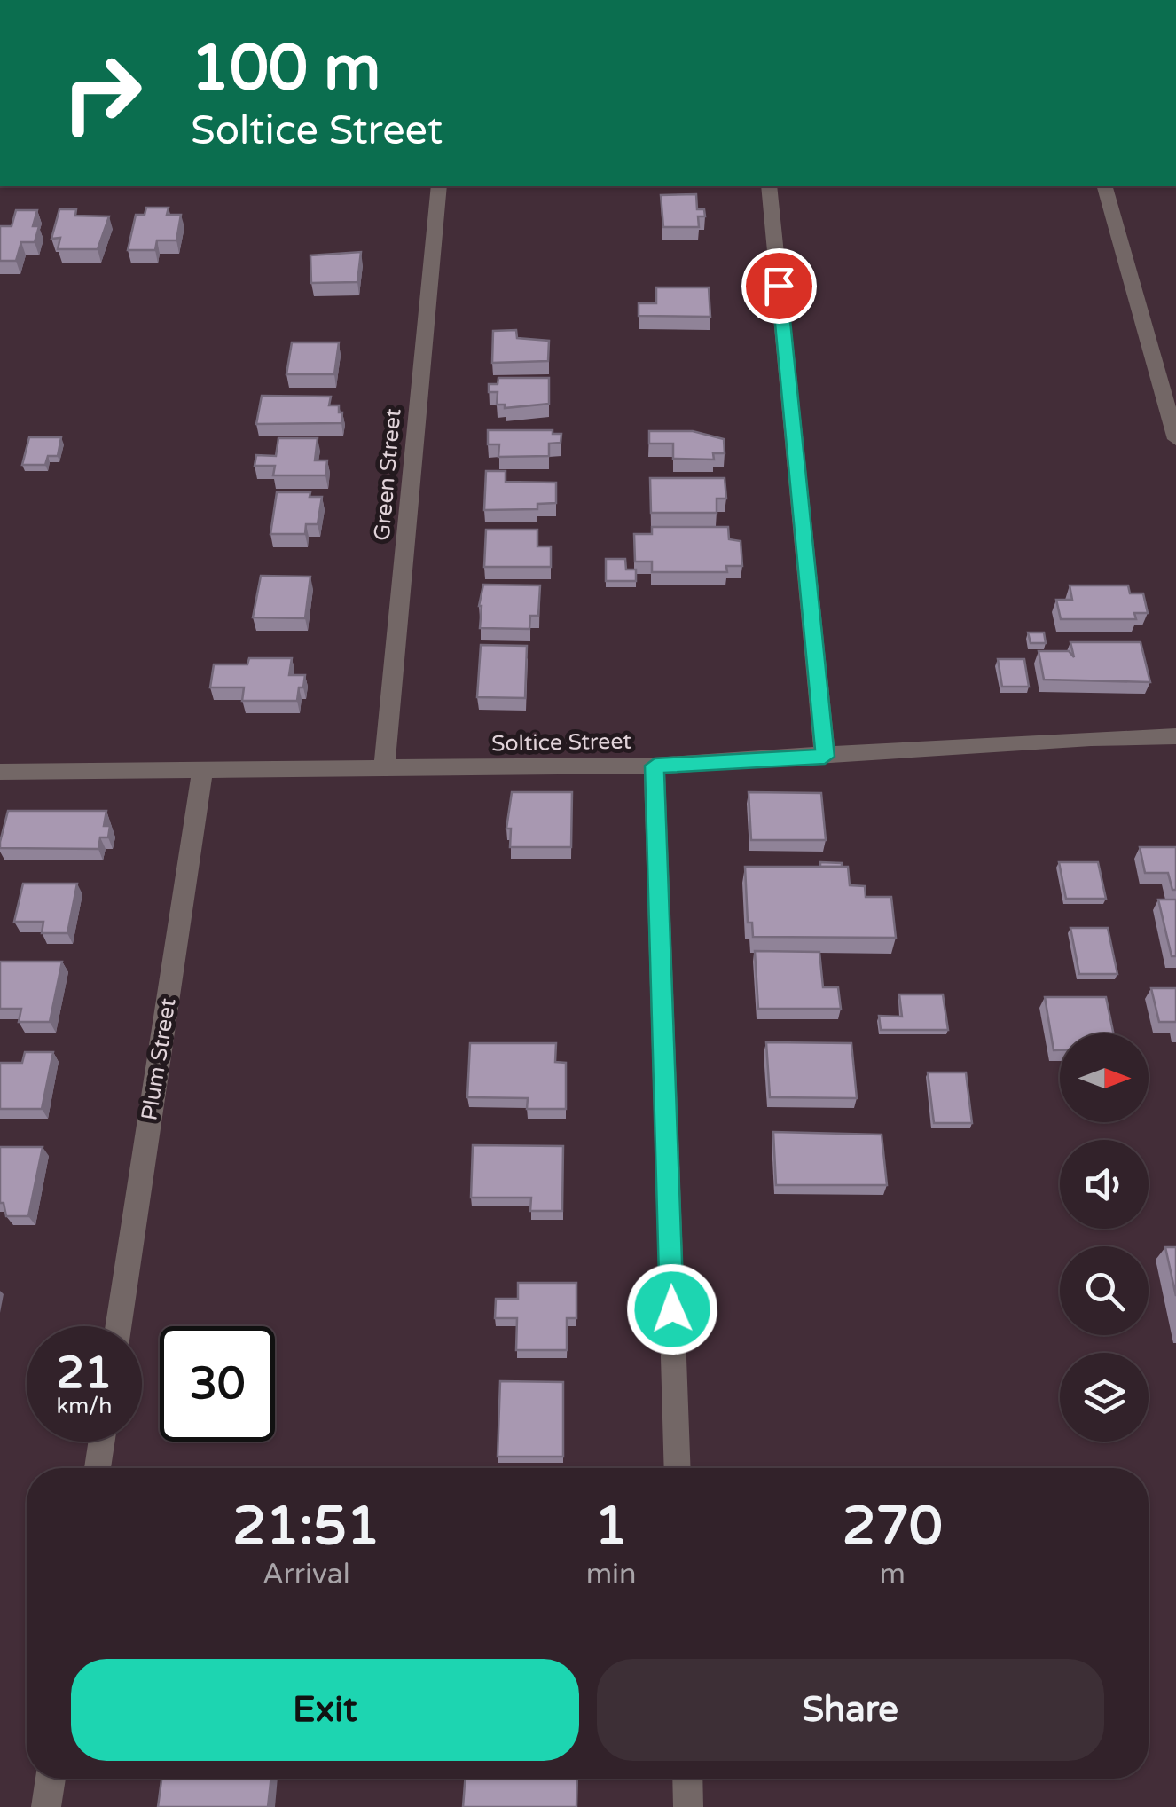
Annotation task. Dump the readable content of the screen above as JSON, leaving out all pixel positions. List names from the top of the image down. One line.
{"streets":{"street":["Green Street","Soltice Street","Plum Street"]},"crossings":[["Green Street","Soltice Street"],["Soltice Street","Plum Street"]],"north":"right","page":{"turn":["100 m","Soltice Street"],"speed":"21 km/h","limit":"30","eta":["21:51","Arrival","1","min","270","m"],"buttons":["Exit","Share"]}}
